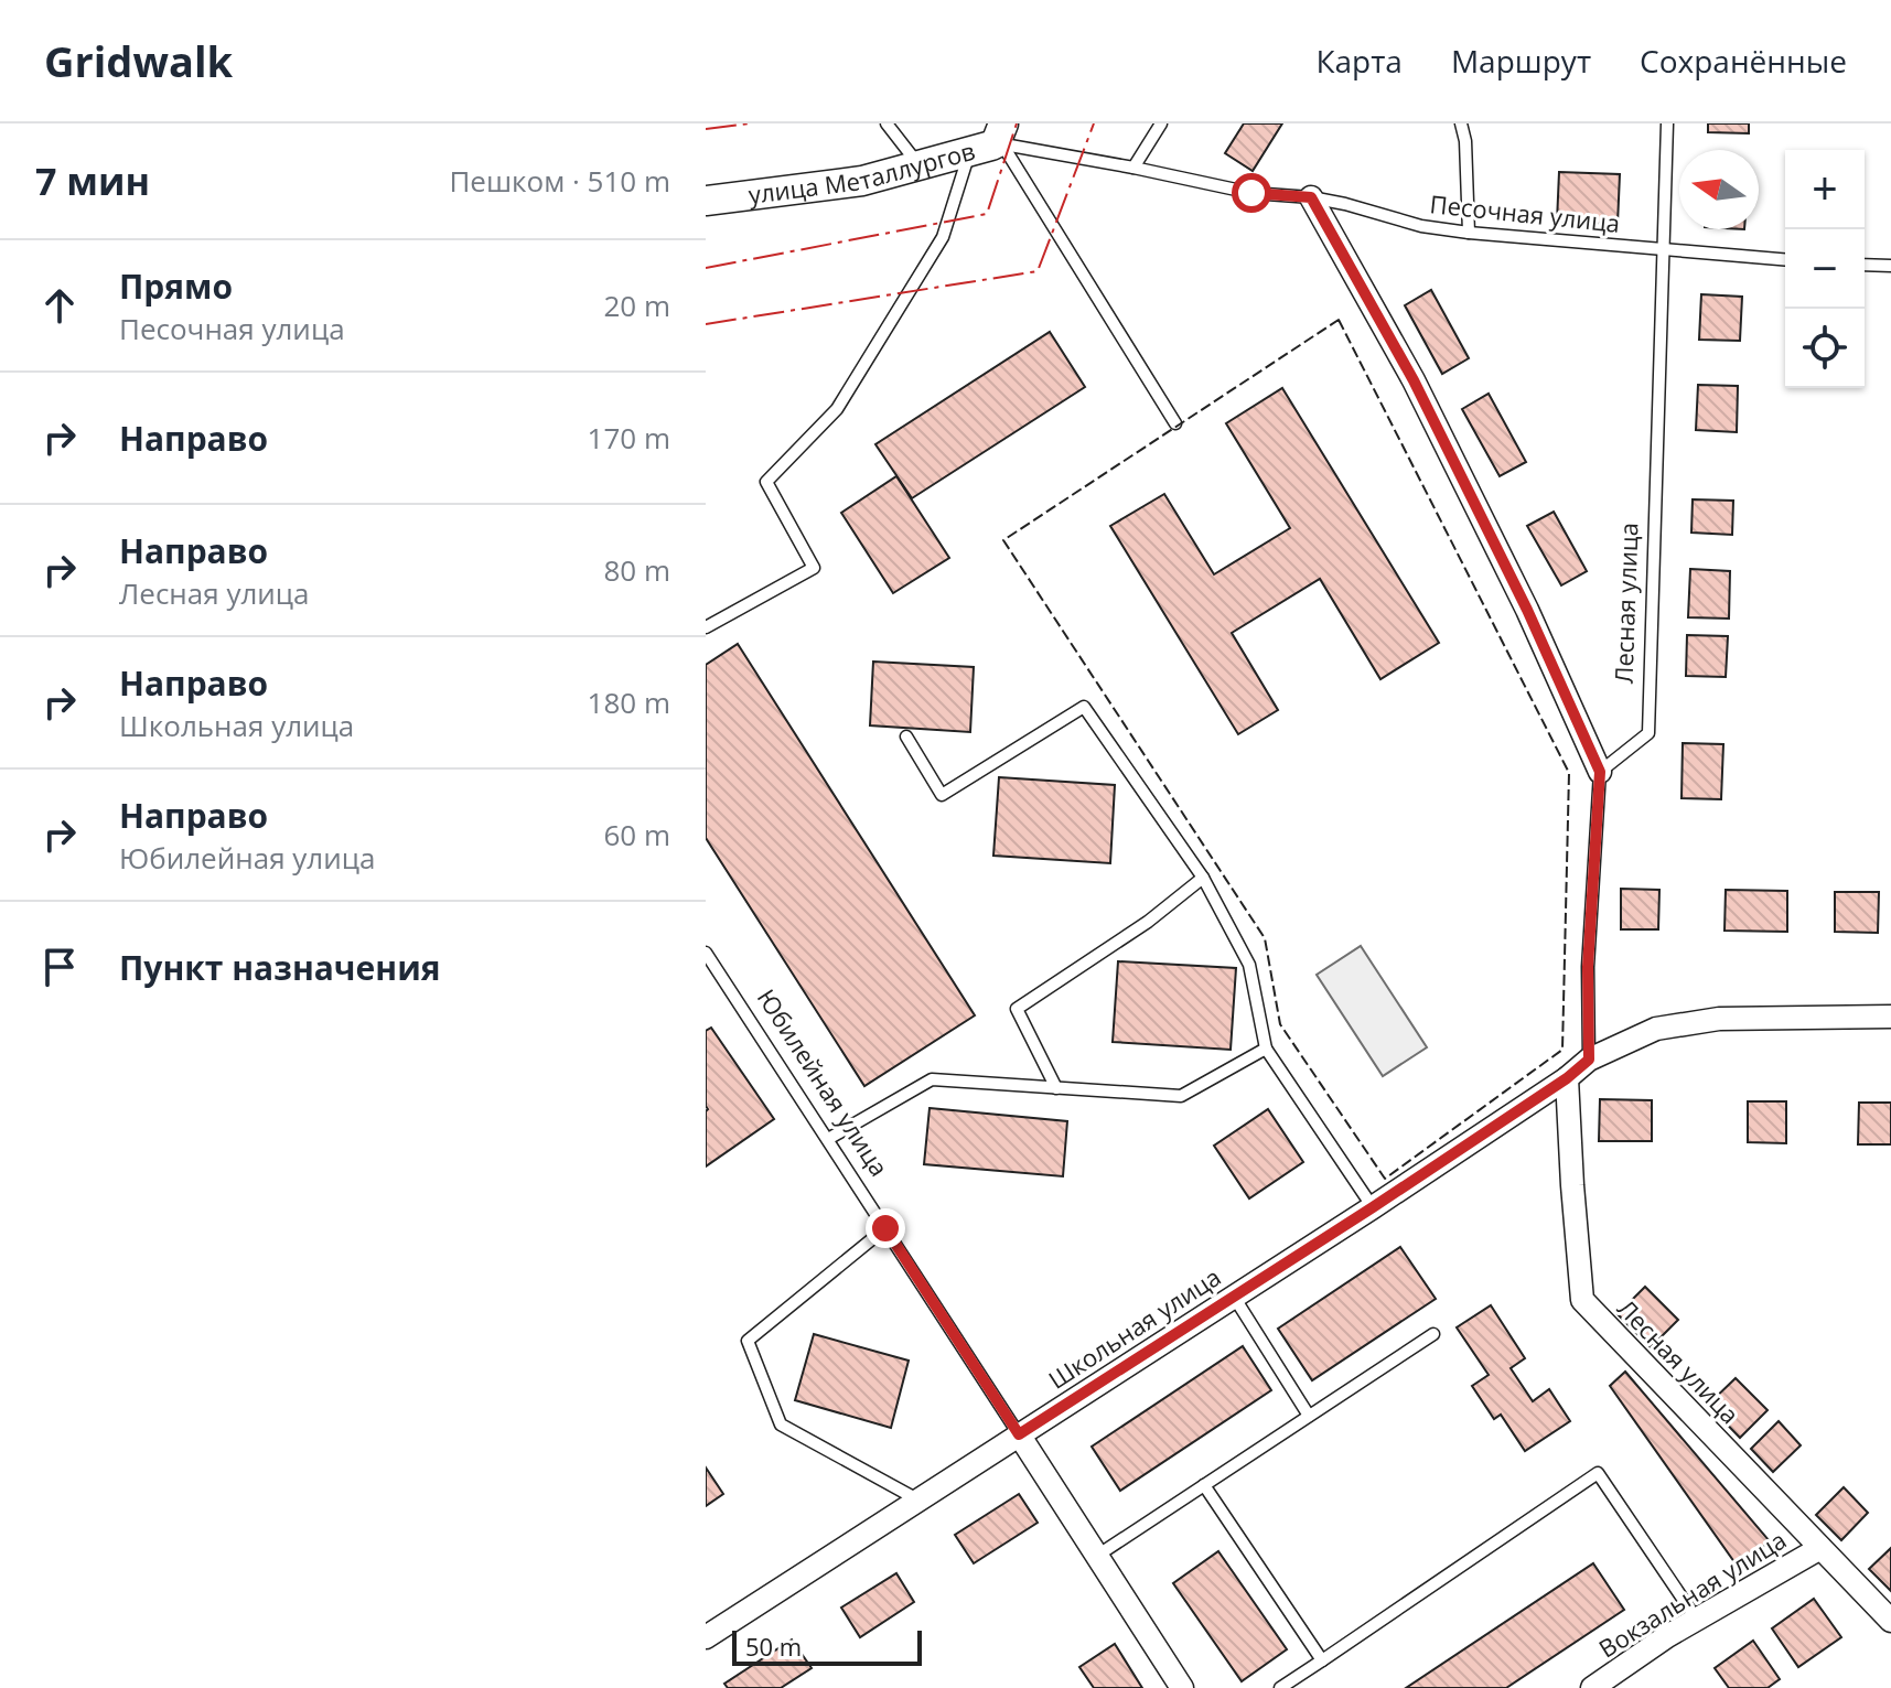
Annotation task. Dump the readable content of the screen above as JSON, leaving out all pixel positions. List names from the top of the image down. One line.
{"streets":{"street":["улица Металлургов","Лесная улица","Юбилейная улица","Школьная улица","Вокзальная улица"],"lane":["Песочная улица"]},"crossings":[["улица Металлургов","Песочная улица"],["Песочная улица","Лесная улица"],["Лесная улица","Школьная улица"],["Лесная улица","Вокзальная улица"],["Юбилейная улица","Школьная улица"]],"scale_bar":"50 m","north":"left","page":{"header":"Gridwalk","nav":["Карта","Маршрут","Сохранённые"],"heading":["7 мин","Пешком · 510 m"],"map_buttons":["+","−"],"list":[["Прямо","Песочная улица","20 m"],["Направо","170 m"],["Направо","Лесная улица","80 m"],["Направо","Школьная улица","180 m"],["Направо","Юбилейная улица","60 m"],"Пункт назначения"],"scale":"50 m"}}
